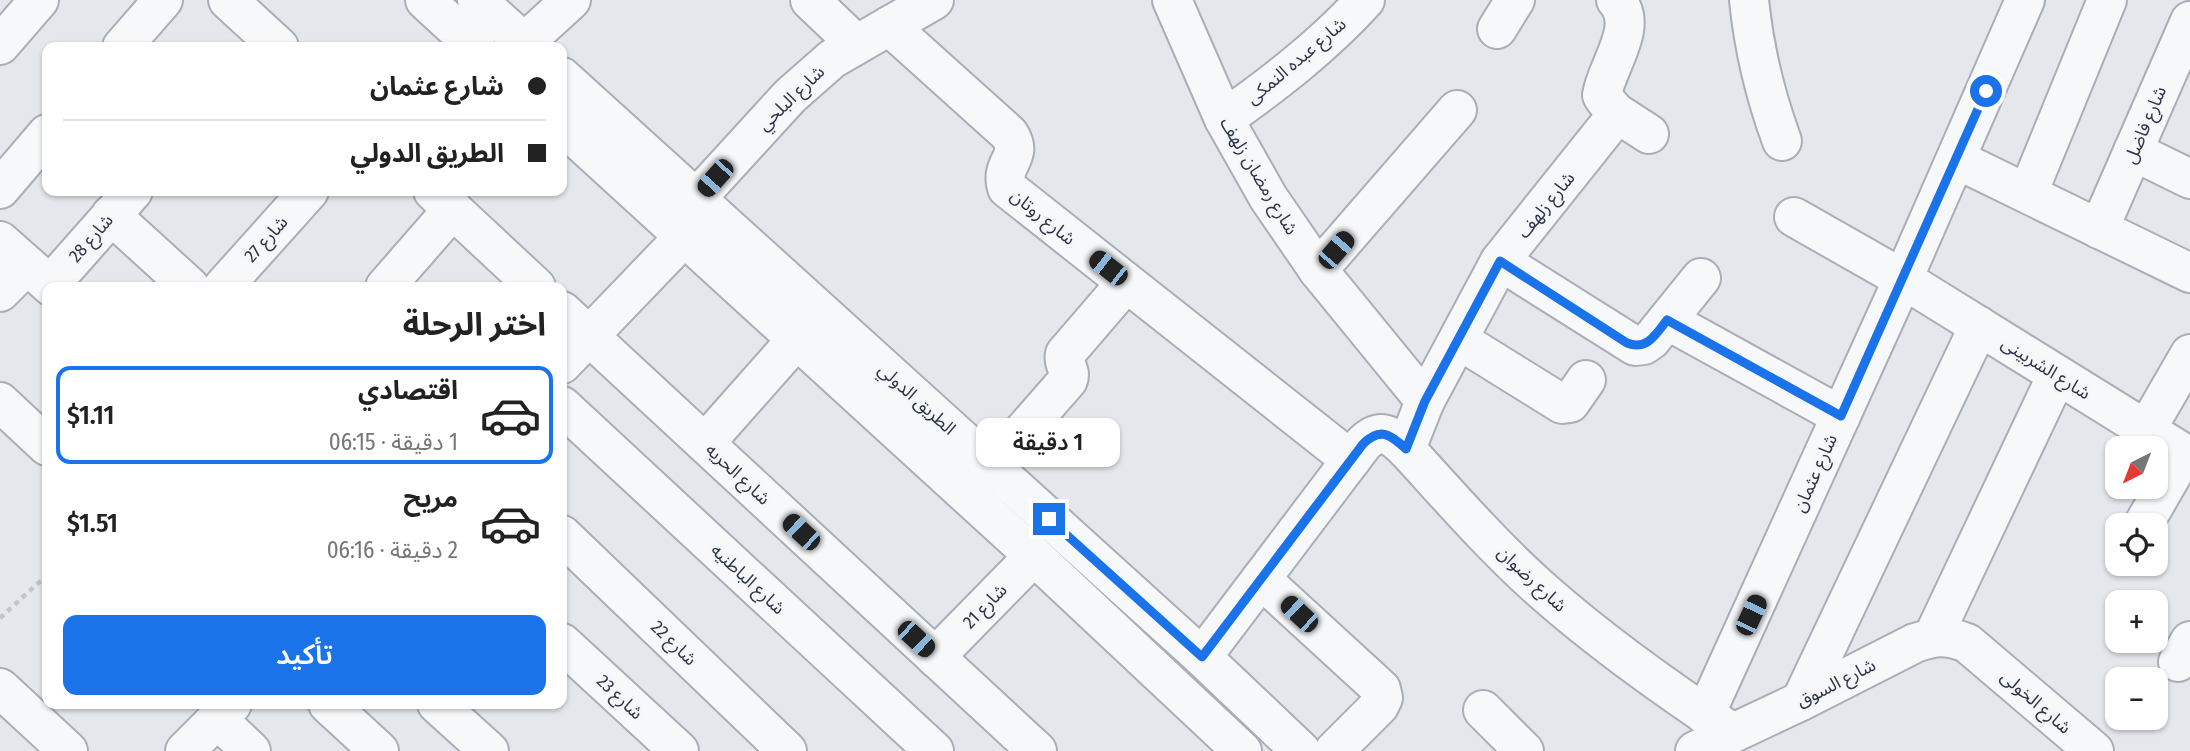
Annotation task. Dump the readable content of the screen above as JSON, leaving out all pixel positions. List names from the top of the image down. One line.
{"streets":{"street":["شارع عبده النمكى","شارع البلحي","شارع فاضل","شارع رمضان زلهف","شارع زلهف","شارع روتان","شارع 28","شارع 27","شارع الشربينى","الطريق الدولي","شارع عثمان","شارع الحريه","شارع الباطنيه","شارع رضوان","شارع 21","شارع 22","شارع السوق","شارع 23","شارع الخولى"]},"crossings":[["شارع عبده النمكى","شارع رمضان زلهف"],["شارع البلحي","شارع روتان"],["شارع البلحي","الطريق الدولي"],["شارع البلحي","شارع الحريه"],["شارع رمضان زلهف","شارع زلهف"],["شارع زلهف","شارع رضوان"],["شارع روتان","شارع رضوان"],["شارع الشربينى","شارع عثمان"],["الطريق الدولي","شارع رضوان"],["الطريق الدولي","شارع 21"],["شارع عثمان","شارع رضوان"],["شارع عثمان","شارع السوق"],["شارع الحريه","شارع 21"],["شارع رضوان","شارع السوق"],["شارع السوق","شارع الخولى"]],"north":"bottom left","page":{"banner":["شارع عثمان","الطريق الدولي"],"heading":"اختر الرحلة","list":[{"name":"اقتصادي","note":"1 دقيقة · 06:15","value":"$1.11"},{"name":"مريح","note":"2 دقيقة · 06:16","value":"$1.51"}],"bubble":"1 دقيقة","map_buttons":["+","−"],"buttons":"تأكيد"}}
